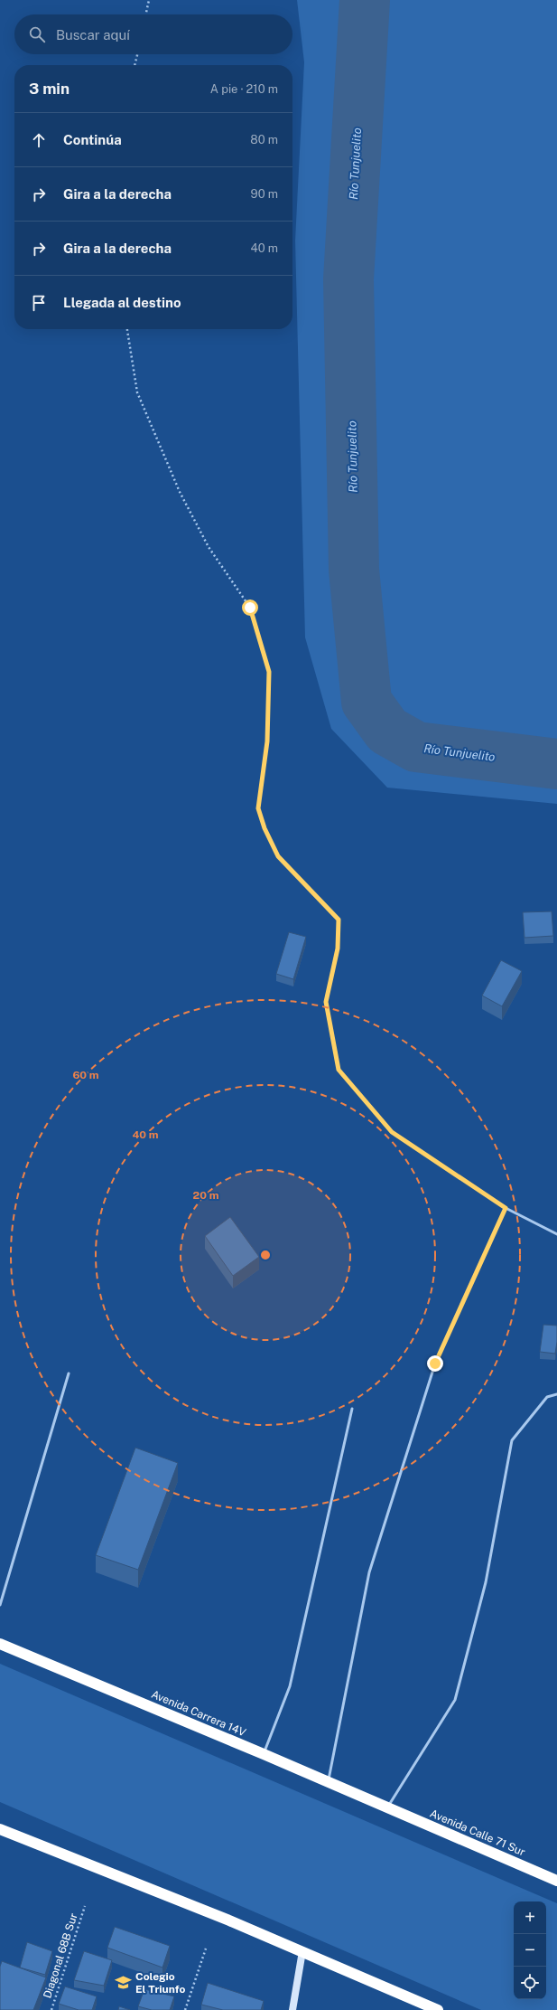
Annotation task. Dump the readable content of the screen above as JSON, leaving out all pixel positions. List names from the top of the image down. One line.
{"streets":{"highway":["Avenida Carrera 14V","Avenida Calle 71 Sur"],"path":["Diagonal 68B Sur"]},"crossings":[["Avenida Carrera 14V","Avenida Calle 71 Sur"]],"water":["Río Tunjuelito"],"places":{"school or university":["Colegio El Triunfo"]},"page":{"search":"Buscar aquí","heading":["3 min","A pie · 210 m"],"list":[["Continúa","80 m"],["Gira a la derecha","90 m"],["Gira a la derecha","40 m"],"Llegada al destino"],"map_buttons":["+","−"]},"rings":["60 m","40 m","20 m"]}
